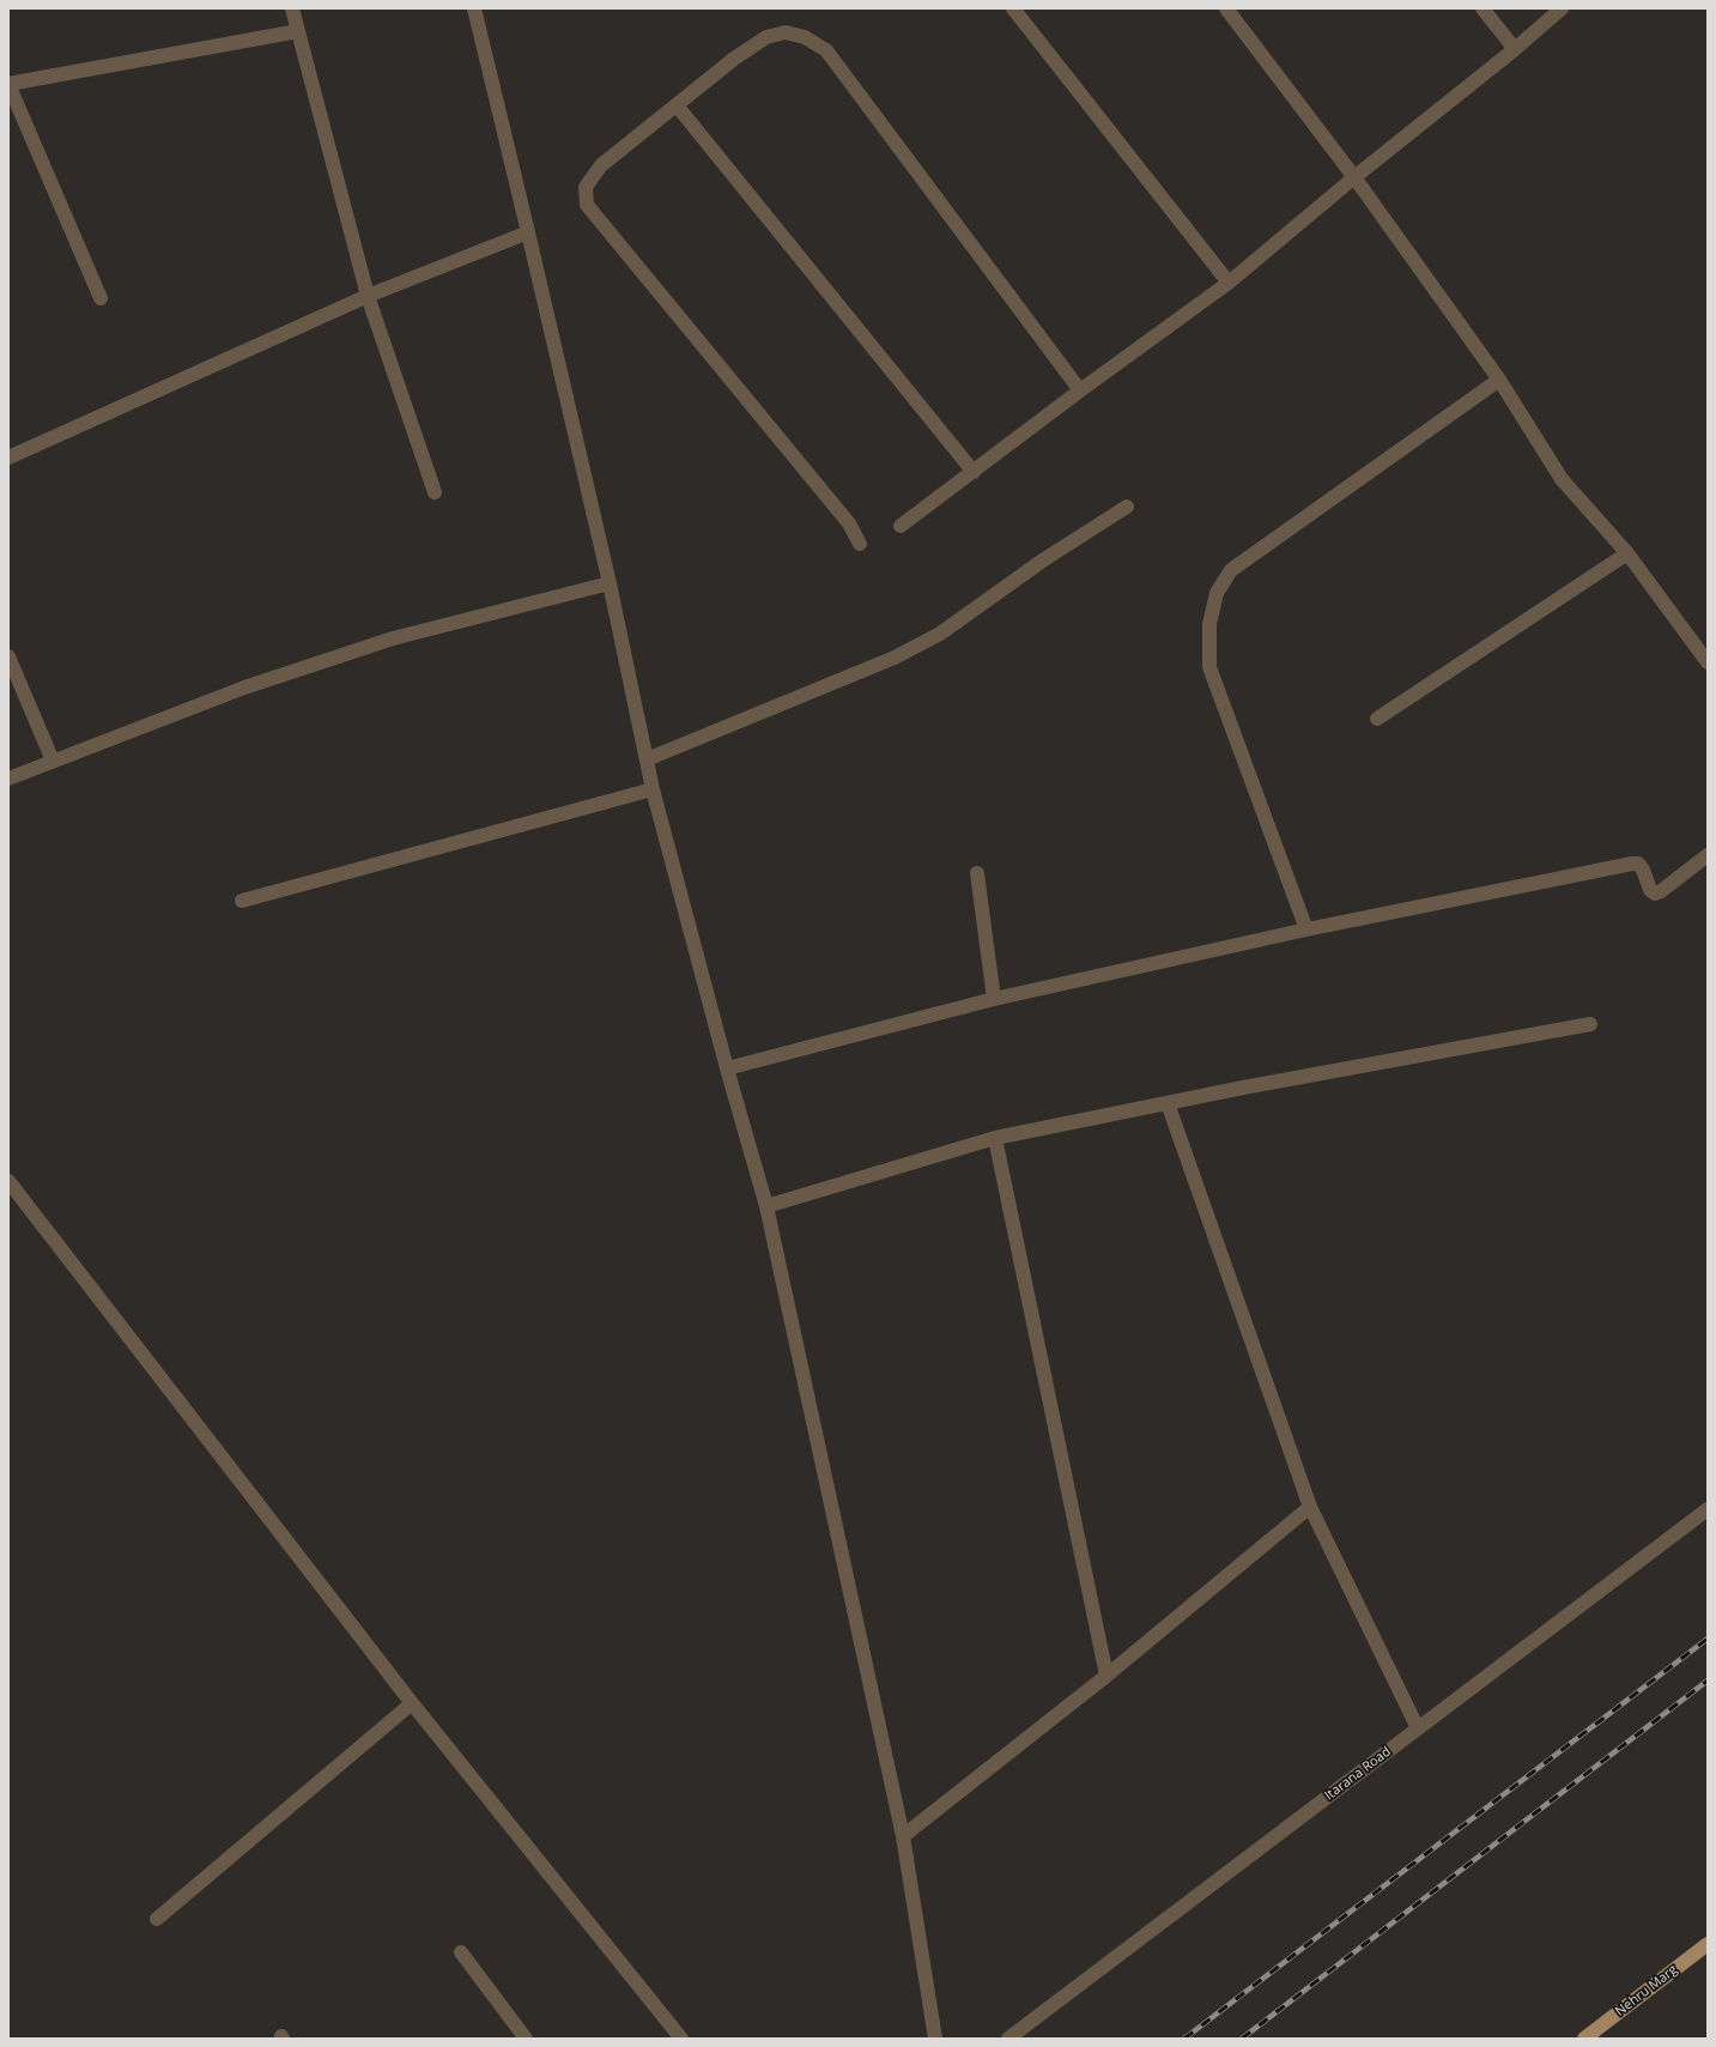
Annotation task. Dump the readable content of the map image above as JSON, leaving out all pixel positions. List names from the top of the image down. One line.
{"streets":{"main road":["Nehru Marg"],"street":["Itarana Road"]}}
